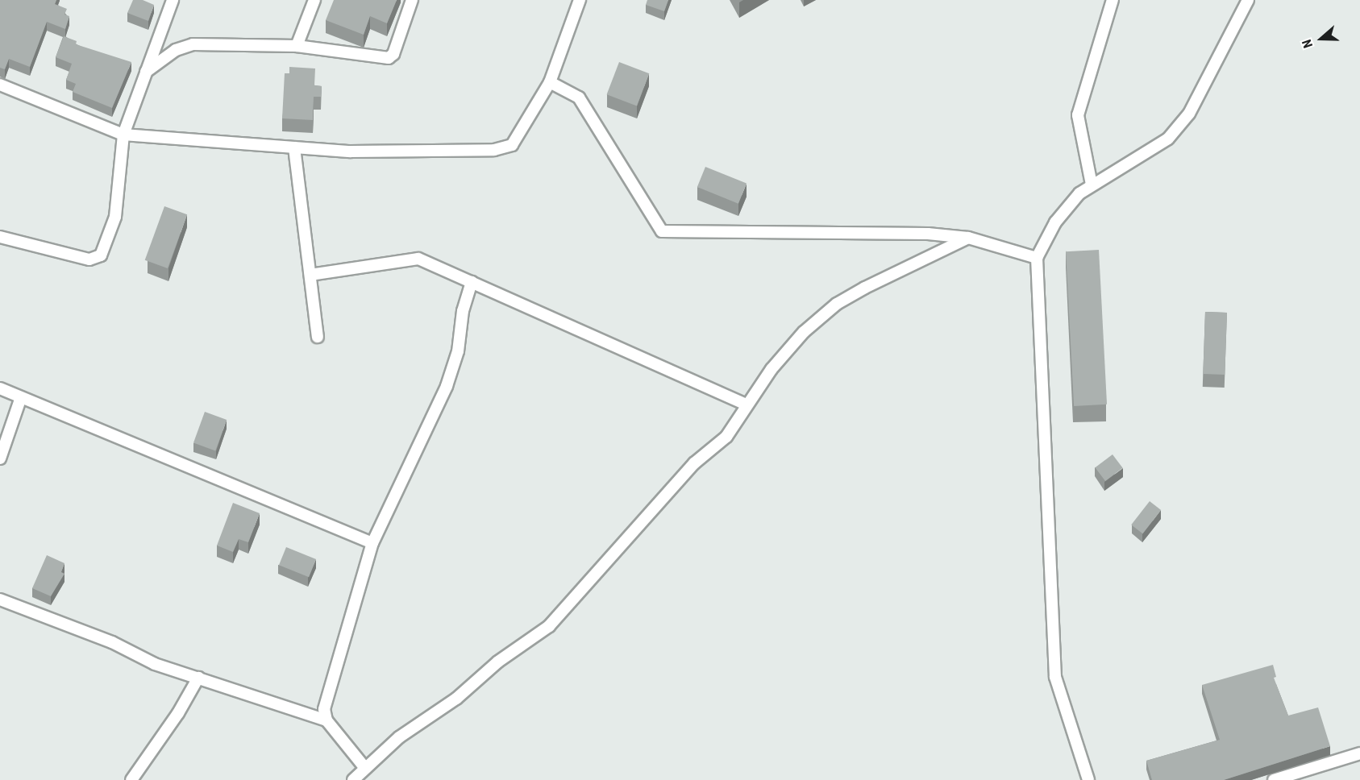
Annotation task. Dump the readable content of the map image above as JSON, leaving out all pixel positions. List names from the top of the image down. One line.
{"north":"left"}
